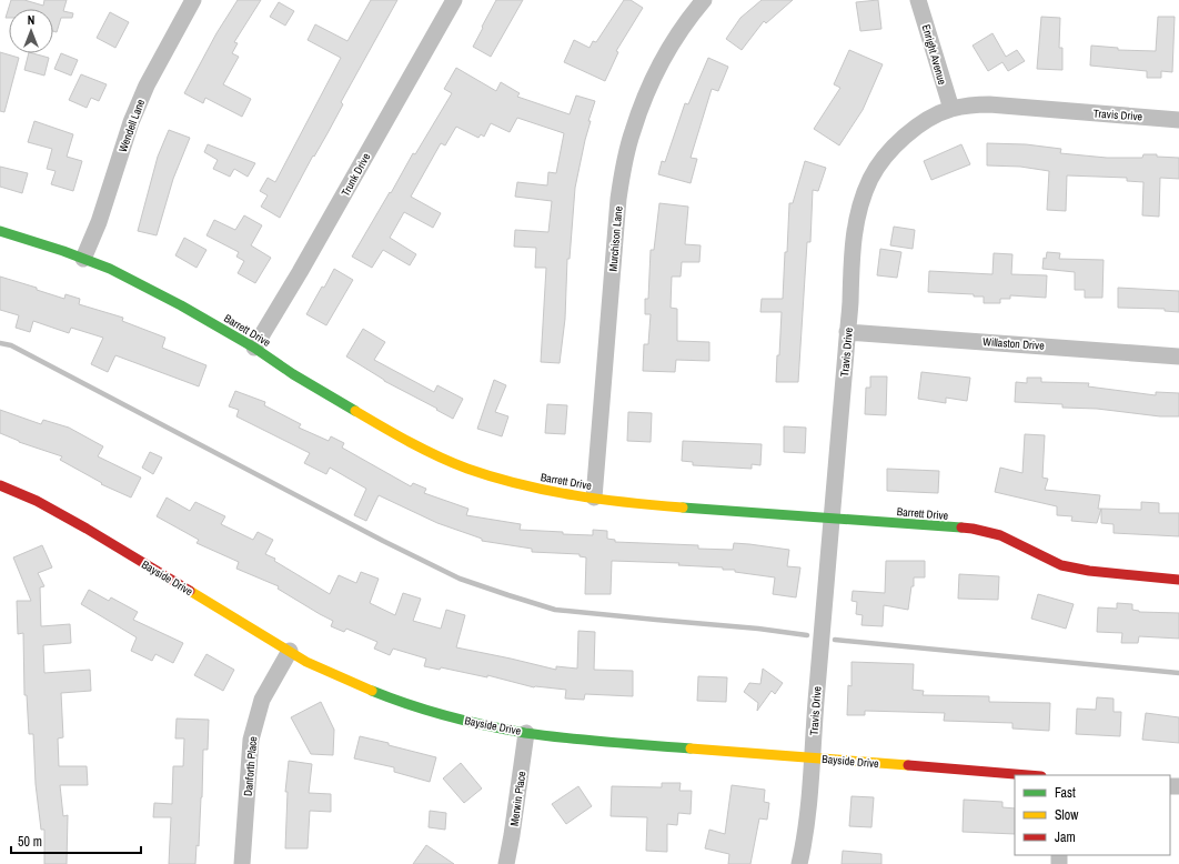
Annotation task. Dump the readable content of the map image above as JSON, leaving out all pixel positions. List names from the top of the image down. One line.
{"streets":{"street":["Enright Avenue","Travis Drive","Wendell Lane","Trunk Drive","Murchison Lane","Barrett Drive","Willaston Drive","Bayside Drive","Danforth Place","Merwin Place"]},"crossings":[["Enright Avenue","Travis Drive"],["Travis Drive","Barrett Drive"],["Travis Drive","Willaston Drive"],["Travis Drive","Bayside Drive"],["Wendell Lane","Barrett Drive"],["Trunk Drive","Barrett Drive"],["Murchison Lane","Barrett Drive"],["Bayside Drive","Danforth Place"],["Bayside Drive","Merwin Place"]],"legend":["Fast","Slow","Jam"],"scale_bar":"50 m","north":"top"}
